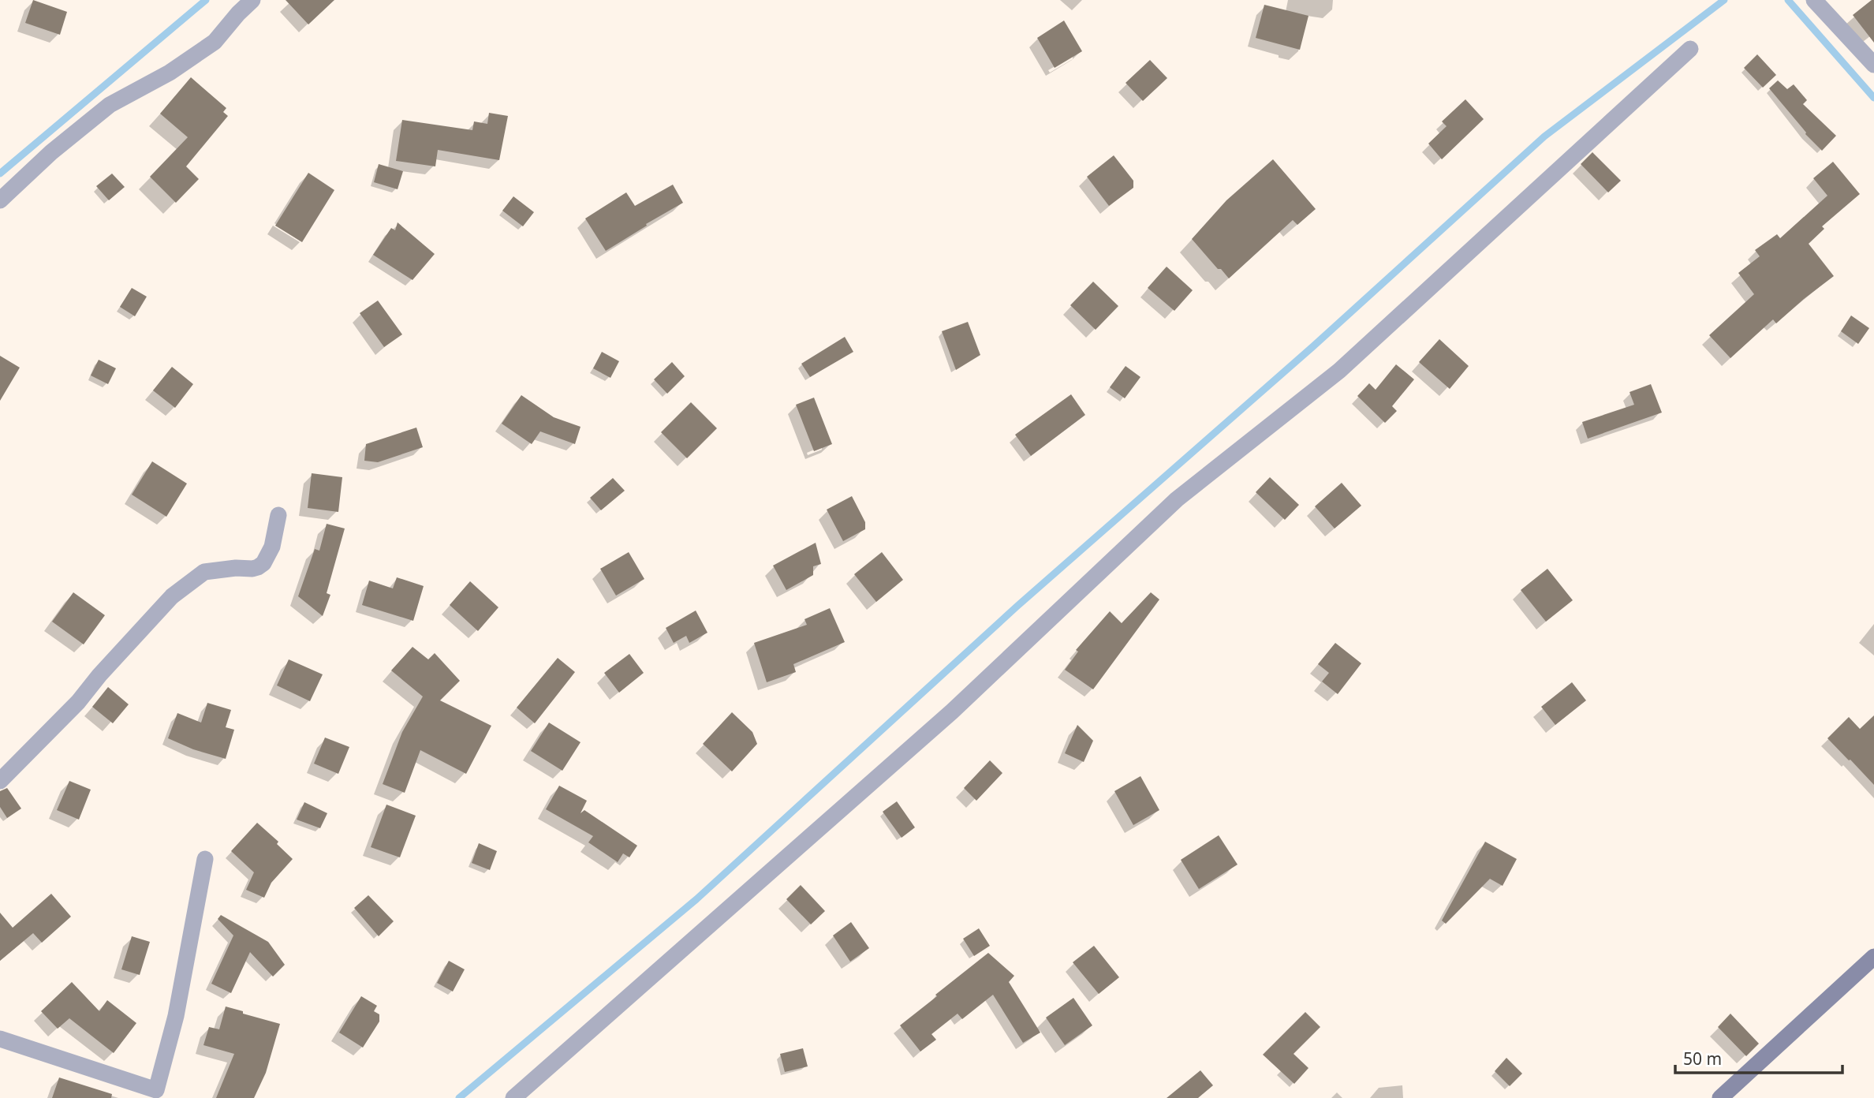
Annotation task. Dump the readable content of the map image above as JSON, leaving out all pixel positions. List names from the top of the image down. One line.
{"scale_bar":"50 m"}
